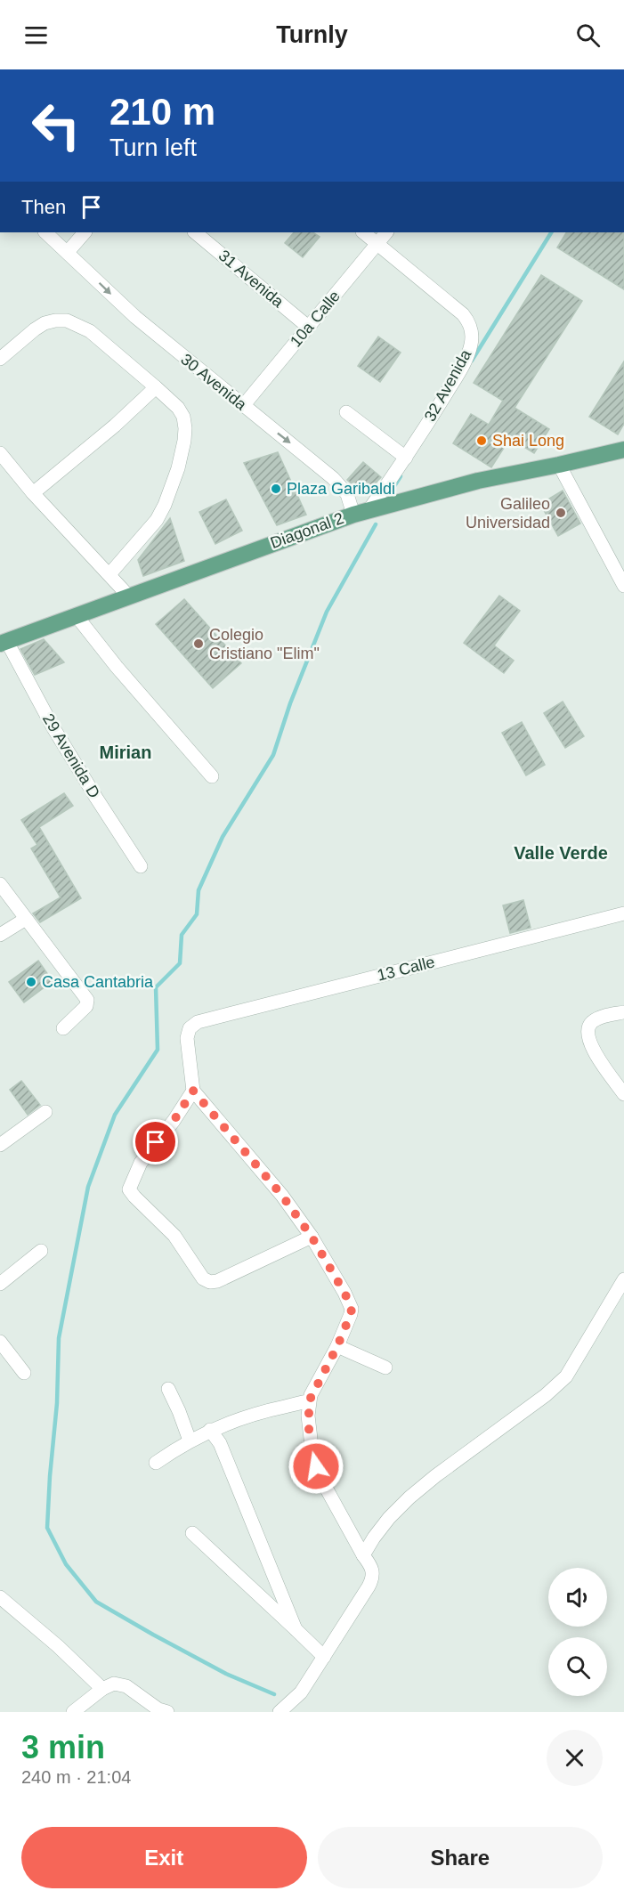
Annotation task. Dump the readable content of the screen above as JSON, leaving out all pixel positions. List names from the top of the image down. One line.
{"streets":{"main road":["Diagonal 2"],"street":["31 Avenida","10a Calle","30 Avenida","32 Avenida","29 Avenida D","13 Calle"]},"crossings":[["31 Avenida","10a Calle"],["10a Calle","30 Avenida"],["10a Calle","32 Avenida"],["30 Avenida","Diagonal 2"],["32 Avenida","Diagonal 2"],["Diagonal 2","29 Avenida D"]],"one_way":["30 Avenida"],"districts":["Mirian","Valle Verde"],"places":["Shai Long","Plaza Garibaldi","Galileo Universidad","Colegio Cristiano \"Elim\"","Casa Cantabria"],"page":{"header":"Turnly","turn":["210 m","Turn left"],"then":"Then","heading":["3 min","240 m · 21:04"],"buttons":["Exit","Share"]}}
